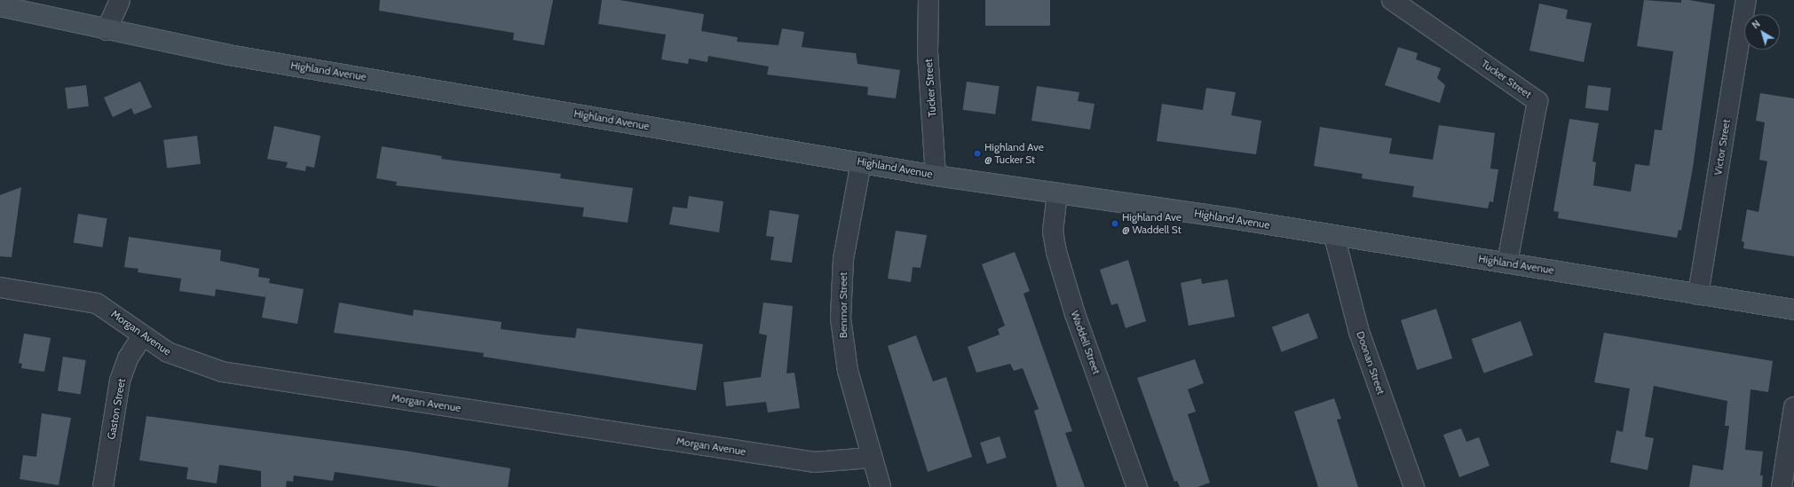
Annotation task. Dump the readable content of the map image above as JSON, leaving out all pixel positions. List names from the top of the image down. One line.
{"streets":{"main road":["Highland Avenue"],"street":["Tucker Street","Victor Street","Benmor Street","Morgan Avenue","Waddell Street","Doonan Street","Gaston Street"]},"crossings":[["Highland Avenue","Tucker Street"],["Highland Avenue","Victor Street"],["Highland Avenue","Benmor Street"],["Highland Avenue","Waddell Street"],["Highland Avenue","Doonan Street"],["Benmor Street","Morgan Avenue"],["Morgan Avenue","Gaston Street"]],"places":["Highland Ave @ Tucker St","Highland Ave @ Waddell St"],"north":"top left"}
